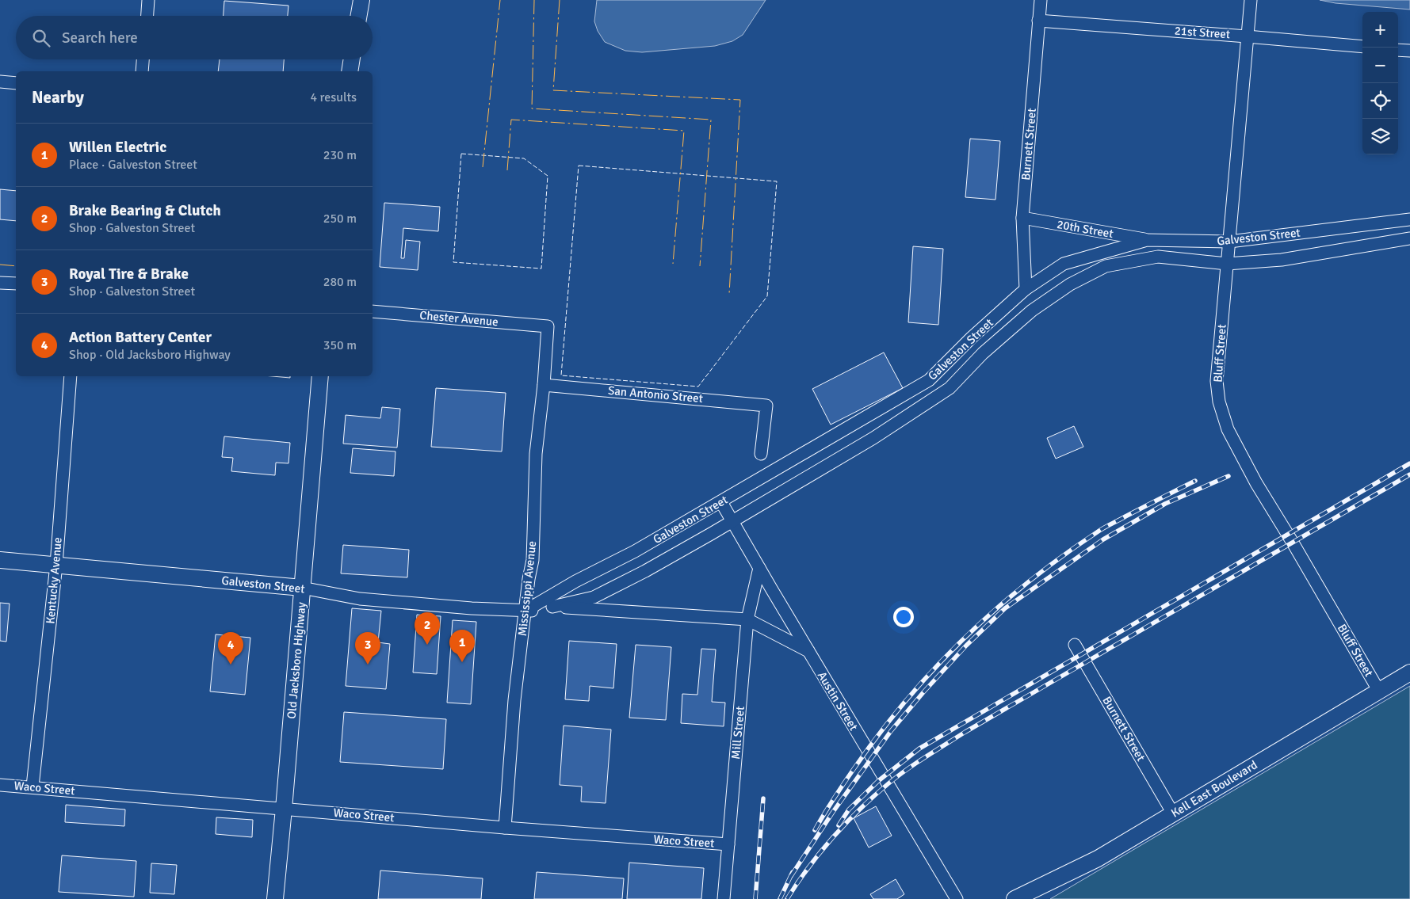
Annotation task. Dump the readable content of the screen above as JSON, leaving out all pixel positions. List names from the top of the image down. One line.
{"streets":{"main road":["Galveston Street","Old Jacksboro Highway","Kell East Boulevard"],"street":["21st Street","Burnett Street","20th Street","Chester Avenue","Bluff Street","San Antonio Street","Kentucky Avenue","Mississippi Avenue","Austin Street","Mill Street","Waco Street"]},"crossings":[["21st Street","Burnett Street"],["21st Street","Bluff Street"],["Burnett Street","20th Street"],["Burnett Street","Galveston Street"],["Burnett Street","Kell East Boulevard"],["20th Street","Galveston Street"],["Galveston Street","Bluff Street"],["Galveston Street","Kentucky Avenue"],["Galveston Street","Mississippi Avenue"],["Galveston Street","Old Jacksboro Highway"],["Galveston Street","Austin Street"],["Galveston Street","Mill Street"],["Chester Avenue","Mississippi Avenue"],["Bluff Street","Kell East Boulevard"],["San Antonio Street","Mississippi Avenue"],["Kentucky Avenue","Waco Street"],["Mississippi Avenue","Waco Street"],["Old Jacksboro Highway","Waco Street"],["Austin Street","Mill Street"],["Mill Street","Waco Street"]],"page":{"map_buttons":["+","−"],"search":"Search here","heading":["Nearby","4 results"],"list":[{"mark":"1","name":"Willen Electric","note":"Place · Galveston Street","value":"230 m"},{"mark":"2","name":"Brake Bearing & Clutch","note":"Shop · Galveston Street","value":"250 m"},{"mark":"3","name":"Royal Tire & Brake","note":"Shop · Galveston Street","value":"280 m"},{"mark":"4","name":"Action Battery Center","note":"Shop · Old Jacksboro Highway","value":"350 m"}],"pins":["2","1","3","4"]}}
